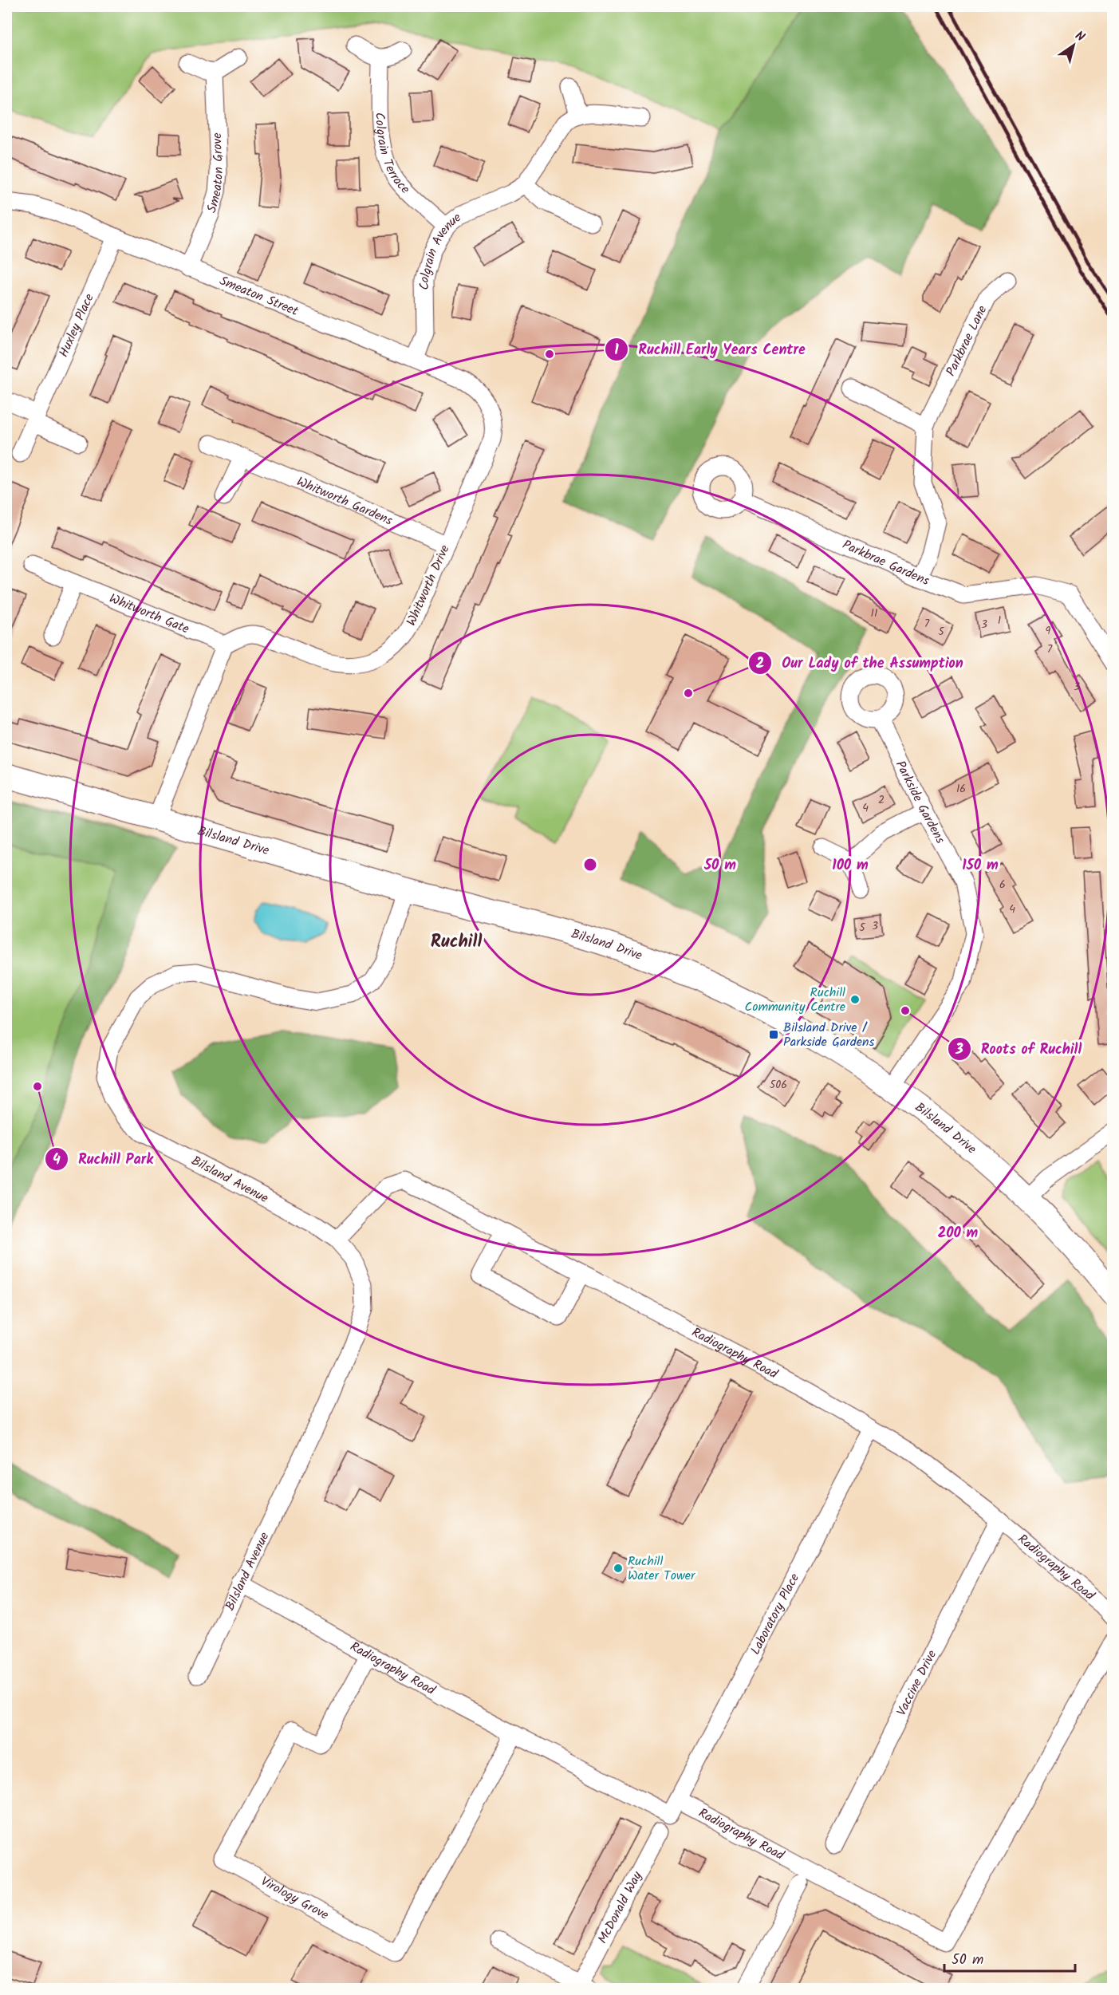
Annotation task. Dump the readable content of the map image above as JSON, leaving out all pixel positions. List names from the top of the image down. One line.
{"streets":{"main road":["Bilsland Drive"],"street":["Colgrain Terrace","Smeaton Grove","Colgrain Avenue","Smeaton Street","Huxley Place","Parkbrae Lane","Whitworth Gardens","Parkbrae Gardens","Whitworth Drive","Whitworth Gate","Parkside Gardens","Bilsland Avenue","Radiography Road","Laboratory Place","Vaccine Drive","Virology Grove","McDonald Way"]},"crossings":[["Colgrain Terrace","Colgrain Avenue"],["Smeaton Grove","Smeaton Street"],["Colgrain Avenue","Smeaton Street"],["Smeaton Street","Huxley Place"],["Smeaton Street","Whitworth Drive"],["Whitworth Gardens","Whitworth Drive"],["Whitworth Drive","Whitworth Gate"],["Parkside Gardens","Bilsland Drive"],["Bilsland Drive","Bilsland Avenue"],["Bilsland Avenue","Radiography Road"],["Radiography Road","Laboratory Place"],["Radiography Road","Vaccine Drive"],["Radiography Road","Virology Grove"]],"districts":["Ruchill"],"places":{"other":["Ruchill Early Years Centre","Our Lady of the Assumption","Ruchill Community Centre","Roots of Ruchill","Ruchill Park","Ruchill Water Tower"],"transit":["Bilsland Drive / Parkside Gardens"]},"house_numbers":["11","1","7","3","9","5","7","3","16","2","4","6","4","3","5","506"],"scale_bar":"50 m","north":"top right","rings":["50 m","100 m","150 m","200 m"]}
